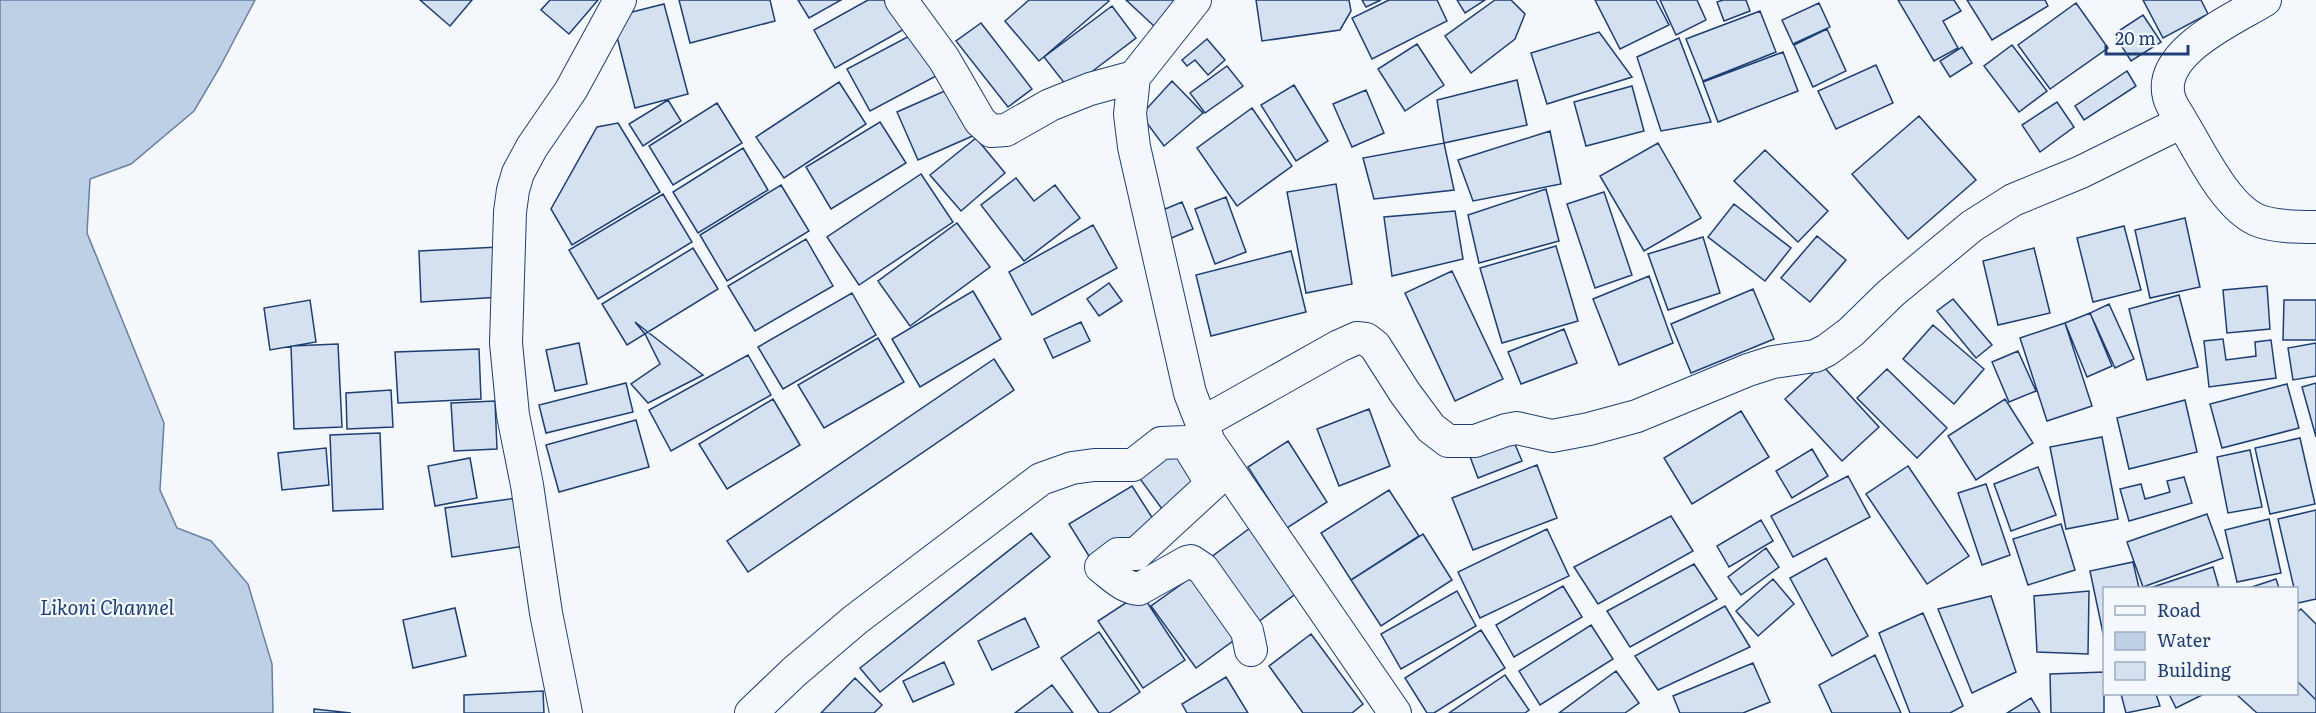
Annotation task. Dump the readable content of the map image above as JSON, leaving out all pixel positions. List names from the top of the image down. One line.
{"water":["Likoni Channel"],"legend":["Road","Water","Building"],"scale_bar":"20 m"}
